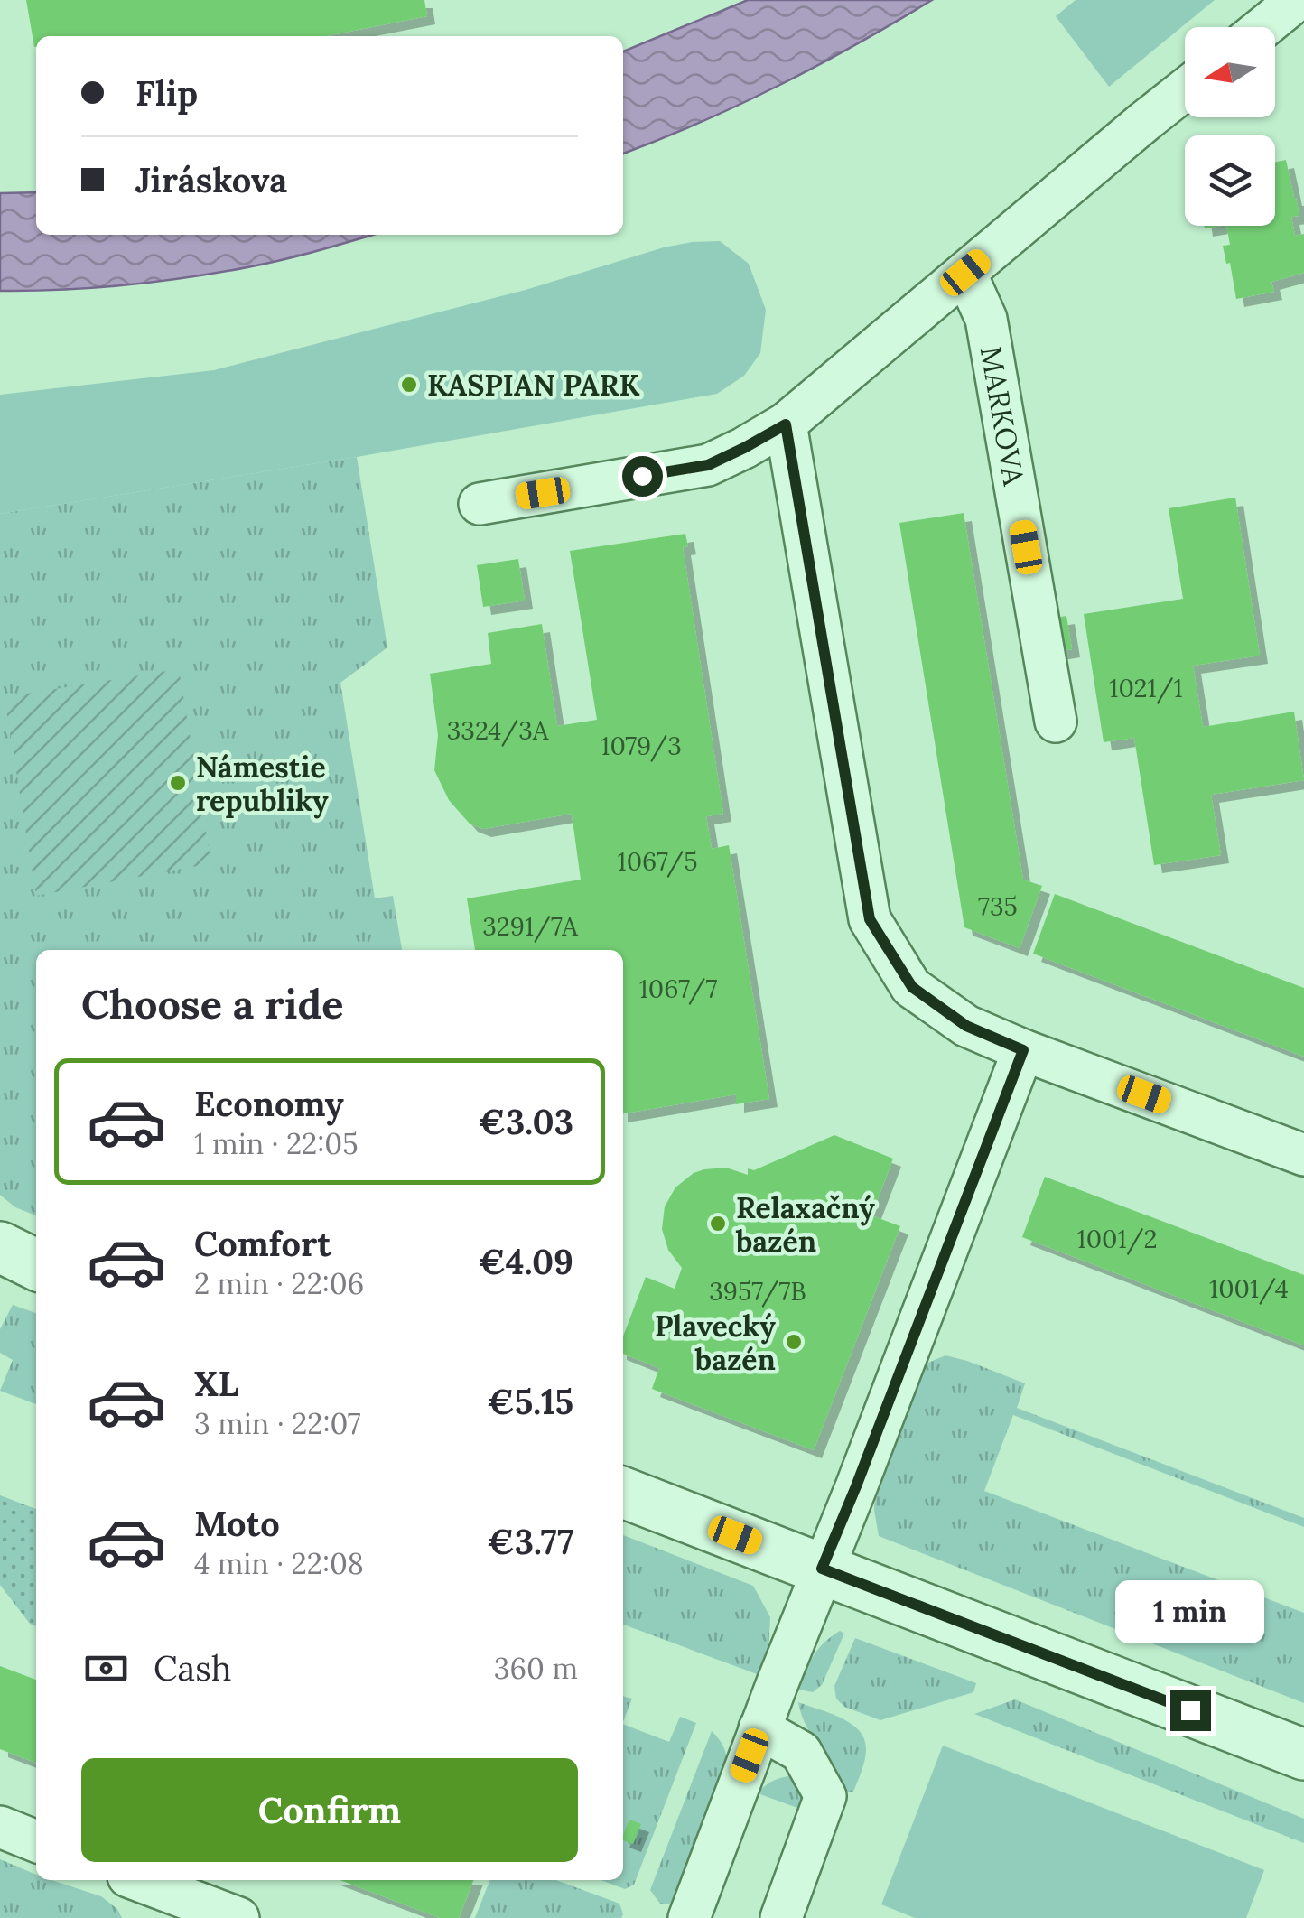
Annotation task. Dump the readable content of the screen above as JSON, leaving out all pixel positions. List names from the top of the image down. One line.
{"streets":{"street":["MARKOVA"]},"places":["KASPIAN PARK","Námestie republiky","Relaxačný bazén","Plavecký bazén"],"house_numbers":["1021/1","3324/3A","1079/3","1067/5","735","3291/7A","1067/7","1001/2","1001/4","3957/7B"],"north":"left","page":{"banner":["Flip","Jiráskova"],"heading":"Choose a ride","list":[{"name":"Economy","note":"1 min · 22:05","value":"€3.03"},{"name":"Comfort","note":"2 min · 22:06","value":"€4.09"},{"name":"XL","note":"3 min · 22:07","value":"€5.15"},{"name":"Moto","note":"4 min · 22:08","value":"€3.77"}],"bubble":"1 min","pay":["Cash","360 m"],"buttons":"Confirm"}}
